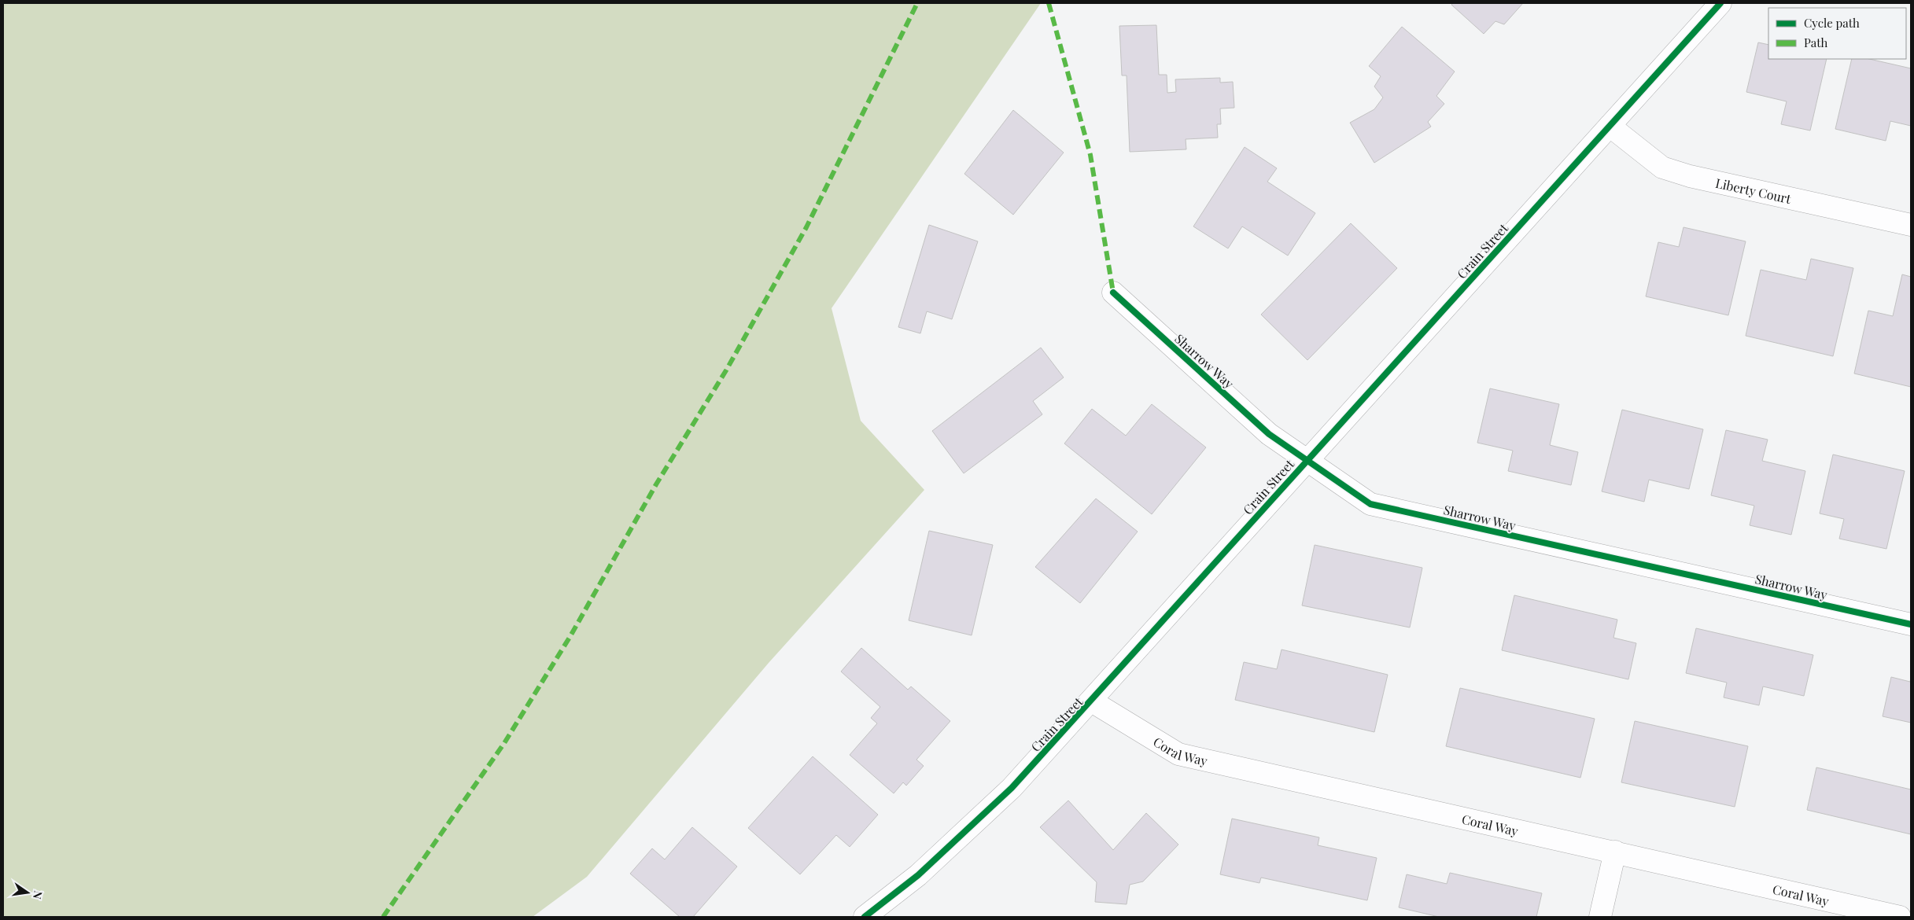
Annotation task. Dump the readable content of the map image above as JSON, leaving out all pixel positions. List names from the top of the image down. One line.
{"streets":{"street":["Liberty Court","Crain Street","Sharrow Way","Coral Way"]},"crossings":[["Liberty Court","Crain Street"],["Crain Street","Sharrow Way"],["Crain Street","Coral Way"]],"legend":["Cycle path","Path"],"north":"right"}
